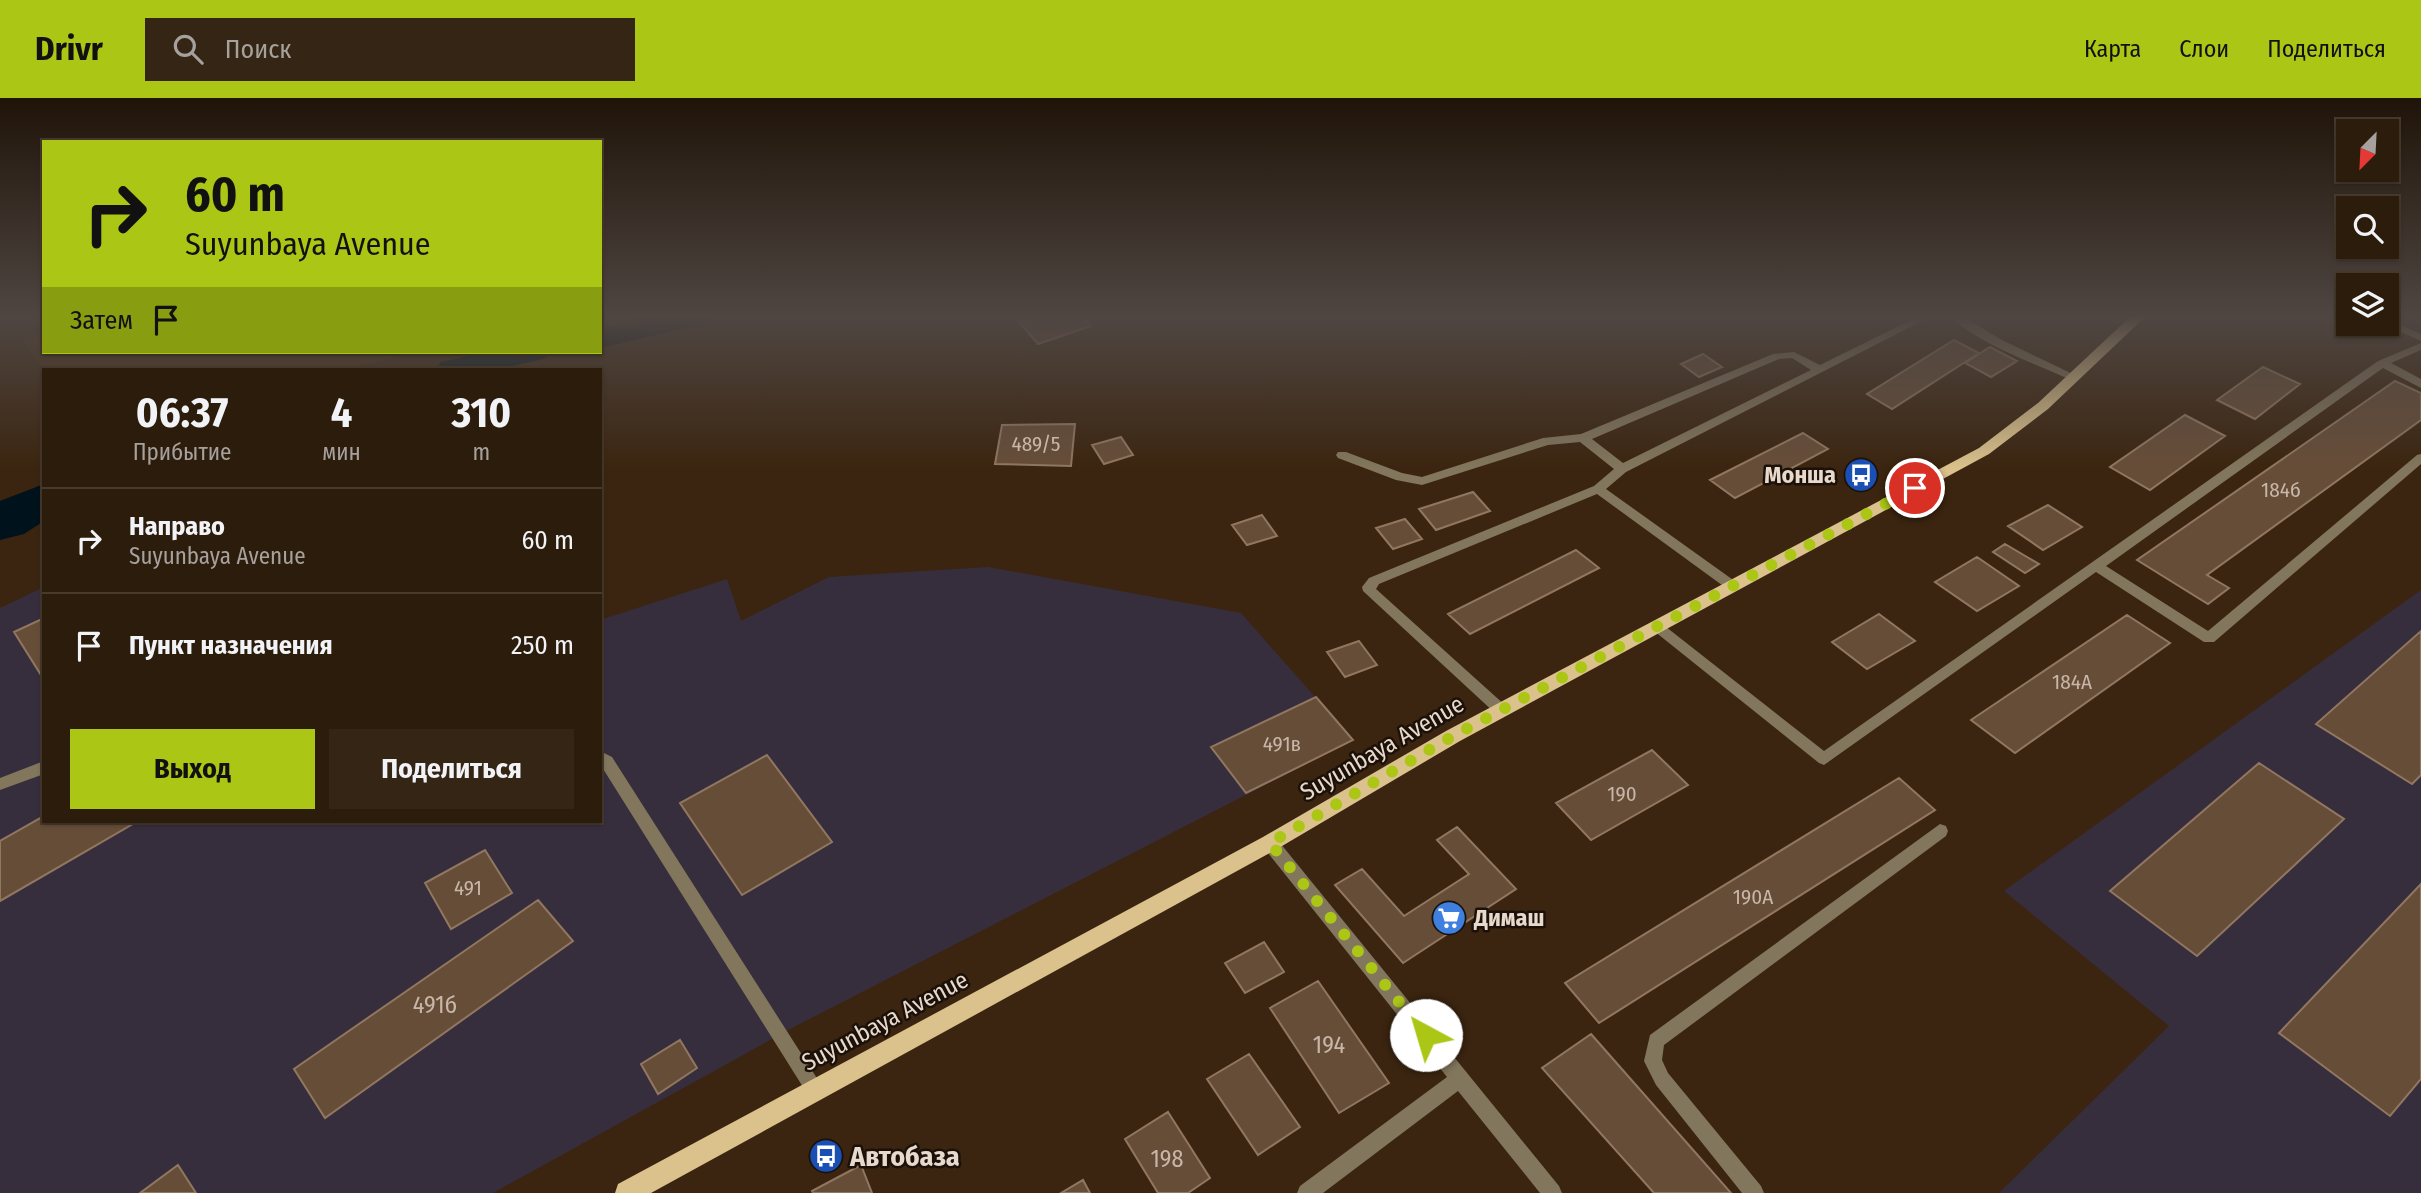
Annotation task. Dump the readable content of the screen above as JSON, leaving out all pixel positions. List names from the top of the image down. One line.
{"streets":{"main road":["Suyunbaya Avenue"]},"places":{"bus stop":["Монша","Автобаза"],"supermarket":["Димаш"]},"house_numbers":["489/5","184б","184А","491в","190","491","190А","491б","194","198"],"north":"bottom left","page":{"header":"Drivr","search":"Поиск","nav":["Карта","Слои","Поделиться"],"turn":["60 m","Suyunbaya Avenue"],"then":"Затем","eta":["06:37","Прибытие","4","мин","310","m"],"list":[{"name":"Направо","note":"Suyunbaya Avenue","value":"60 m"},{"name":"Пункт назначения","value":"250 m"}],"buttons":["Выход","Поделиться"]}}
